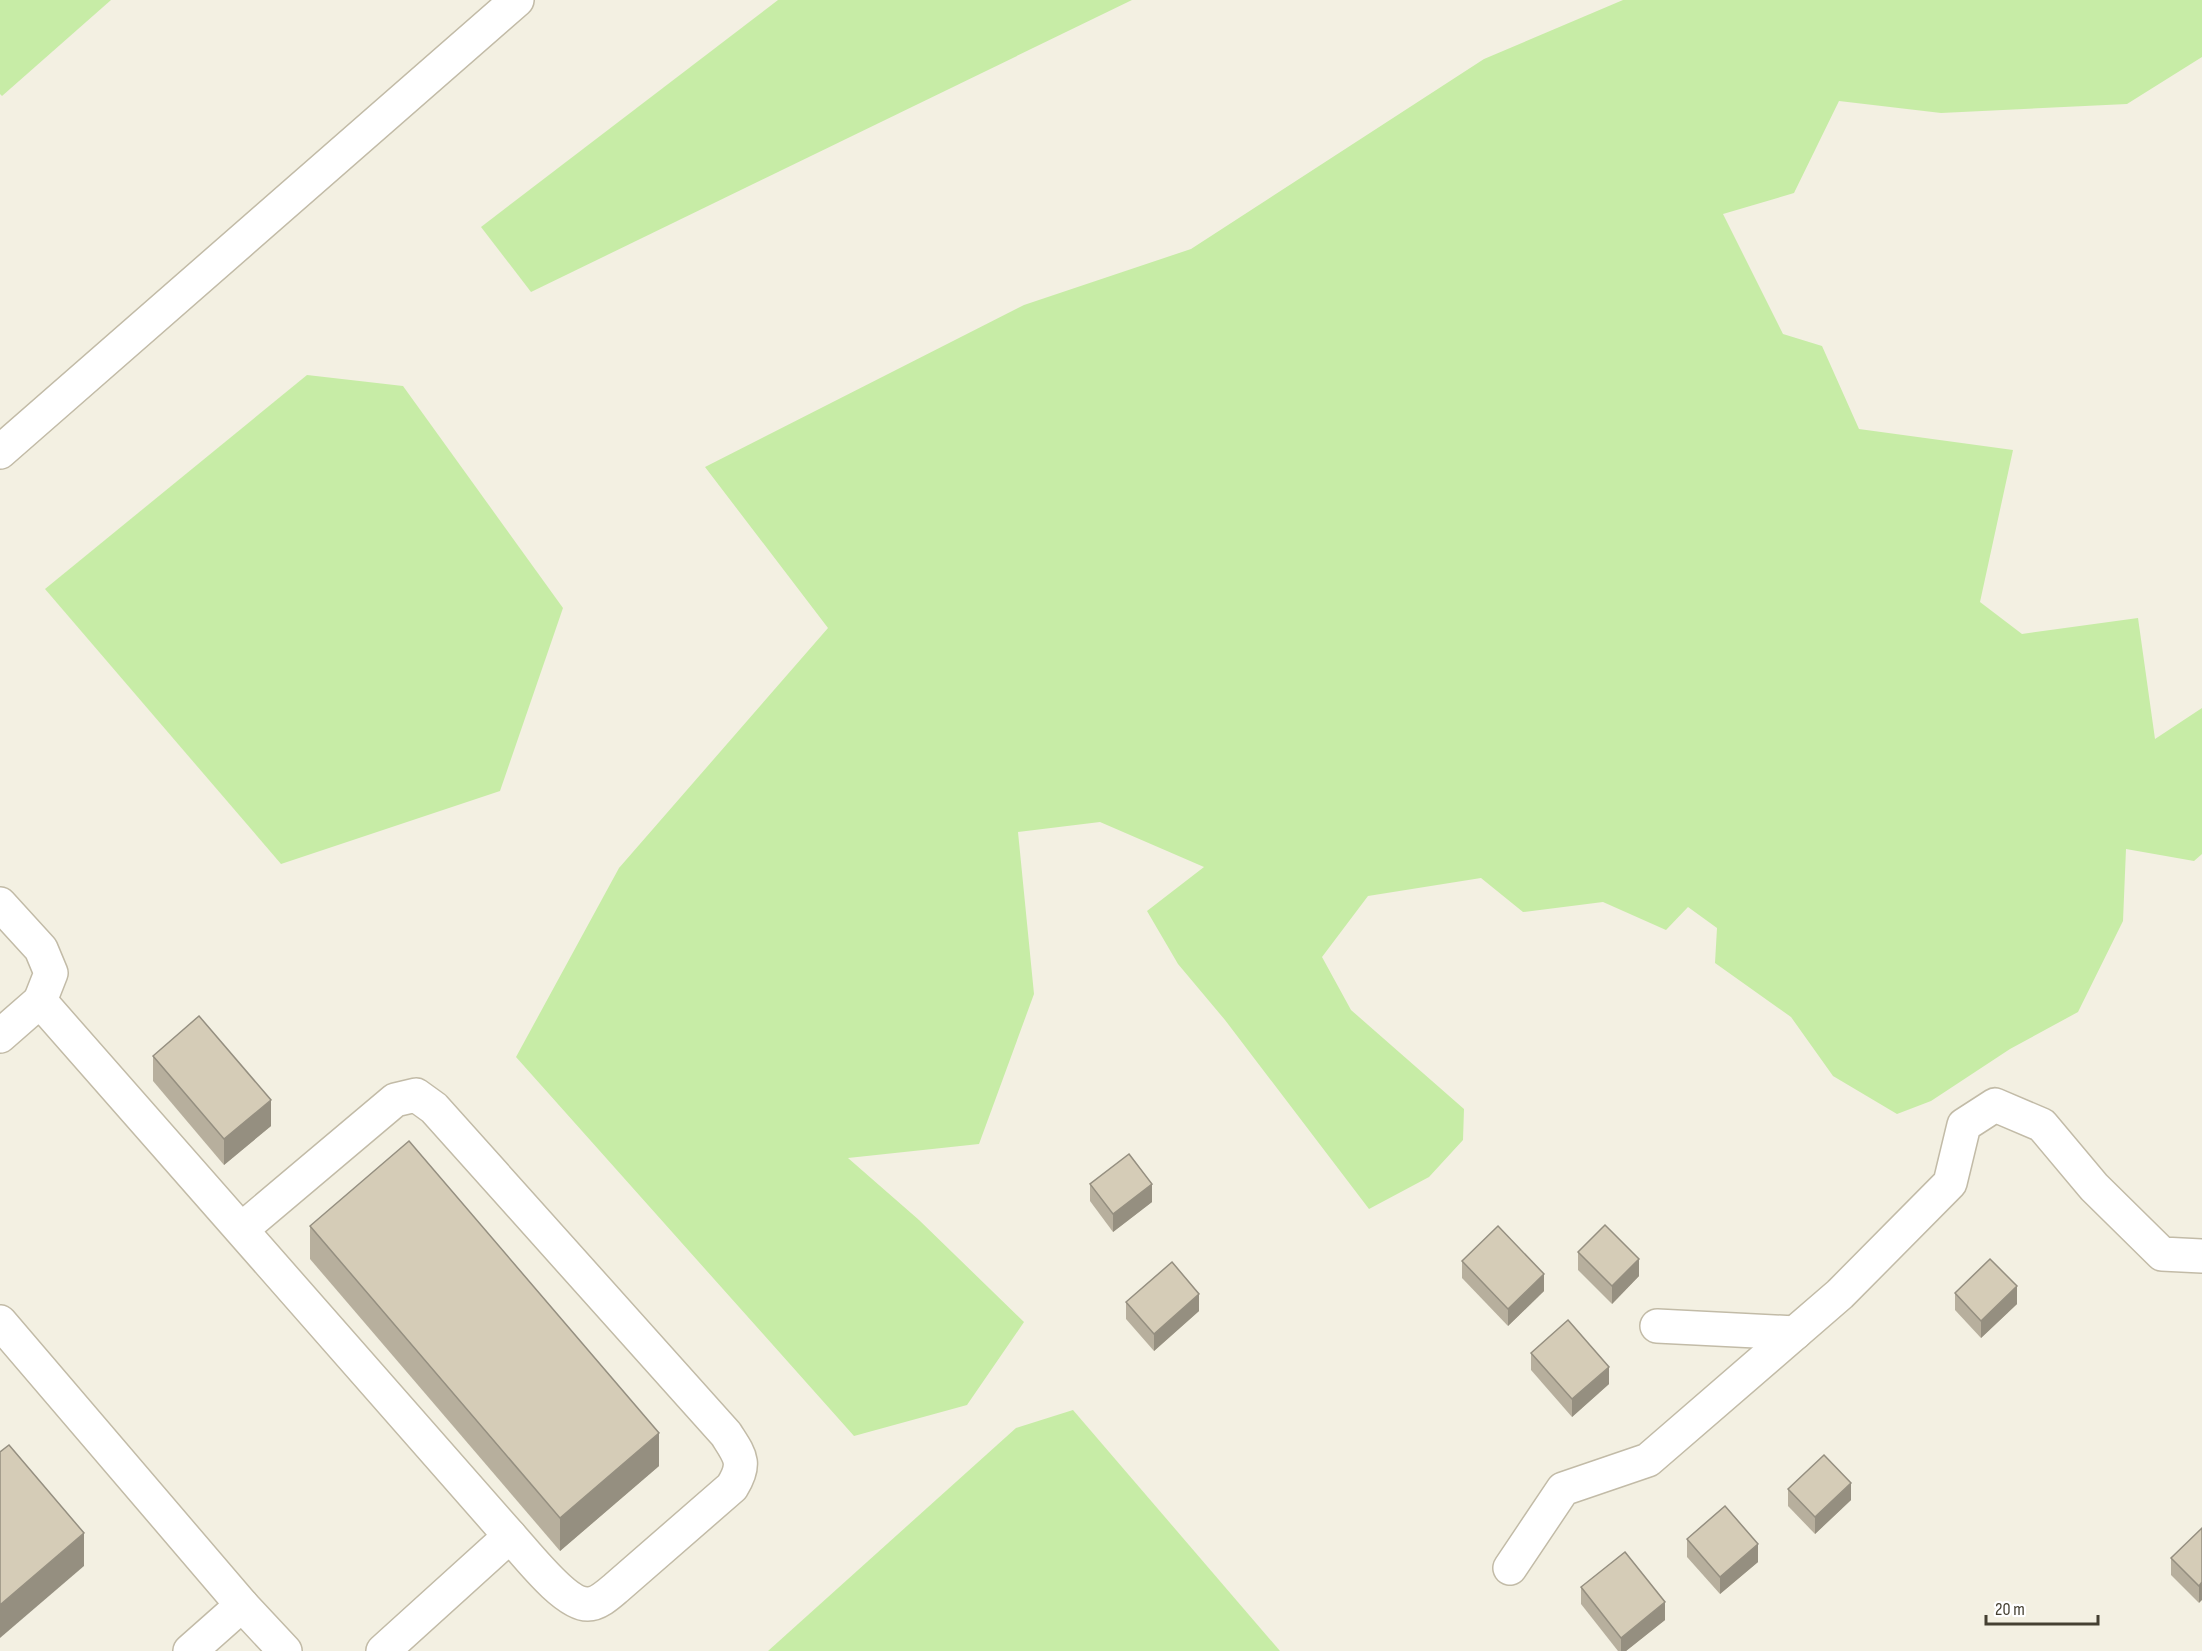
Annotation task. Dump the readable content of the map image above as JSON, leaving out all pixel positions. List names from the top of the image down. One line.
{"scale_bar":"20 m"}
